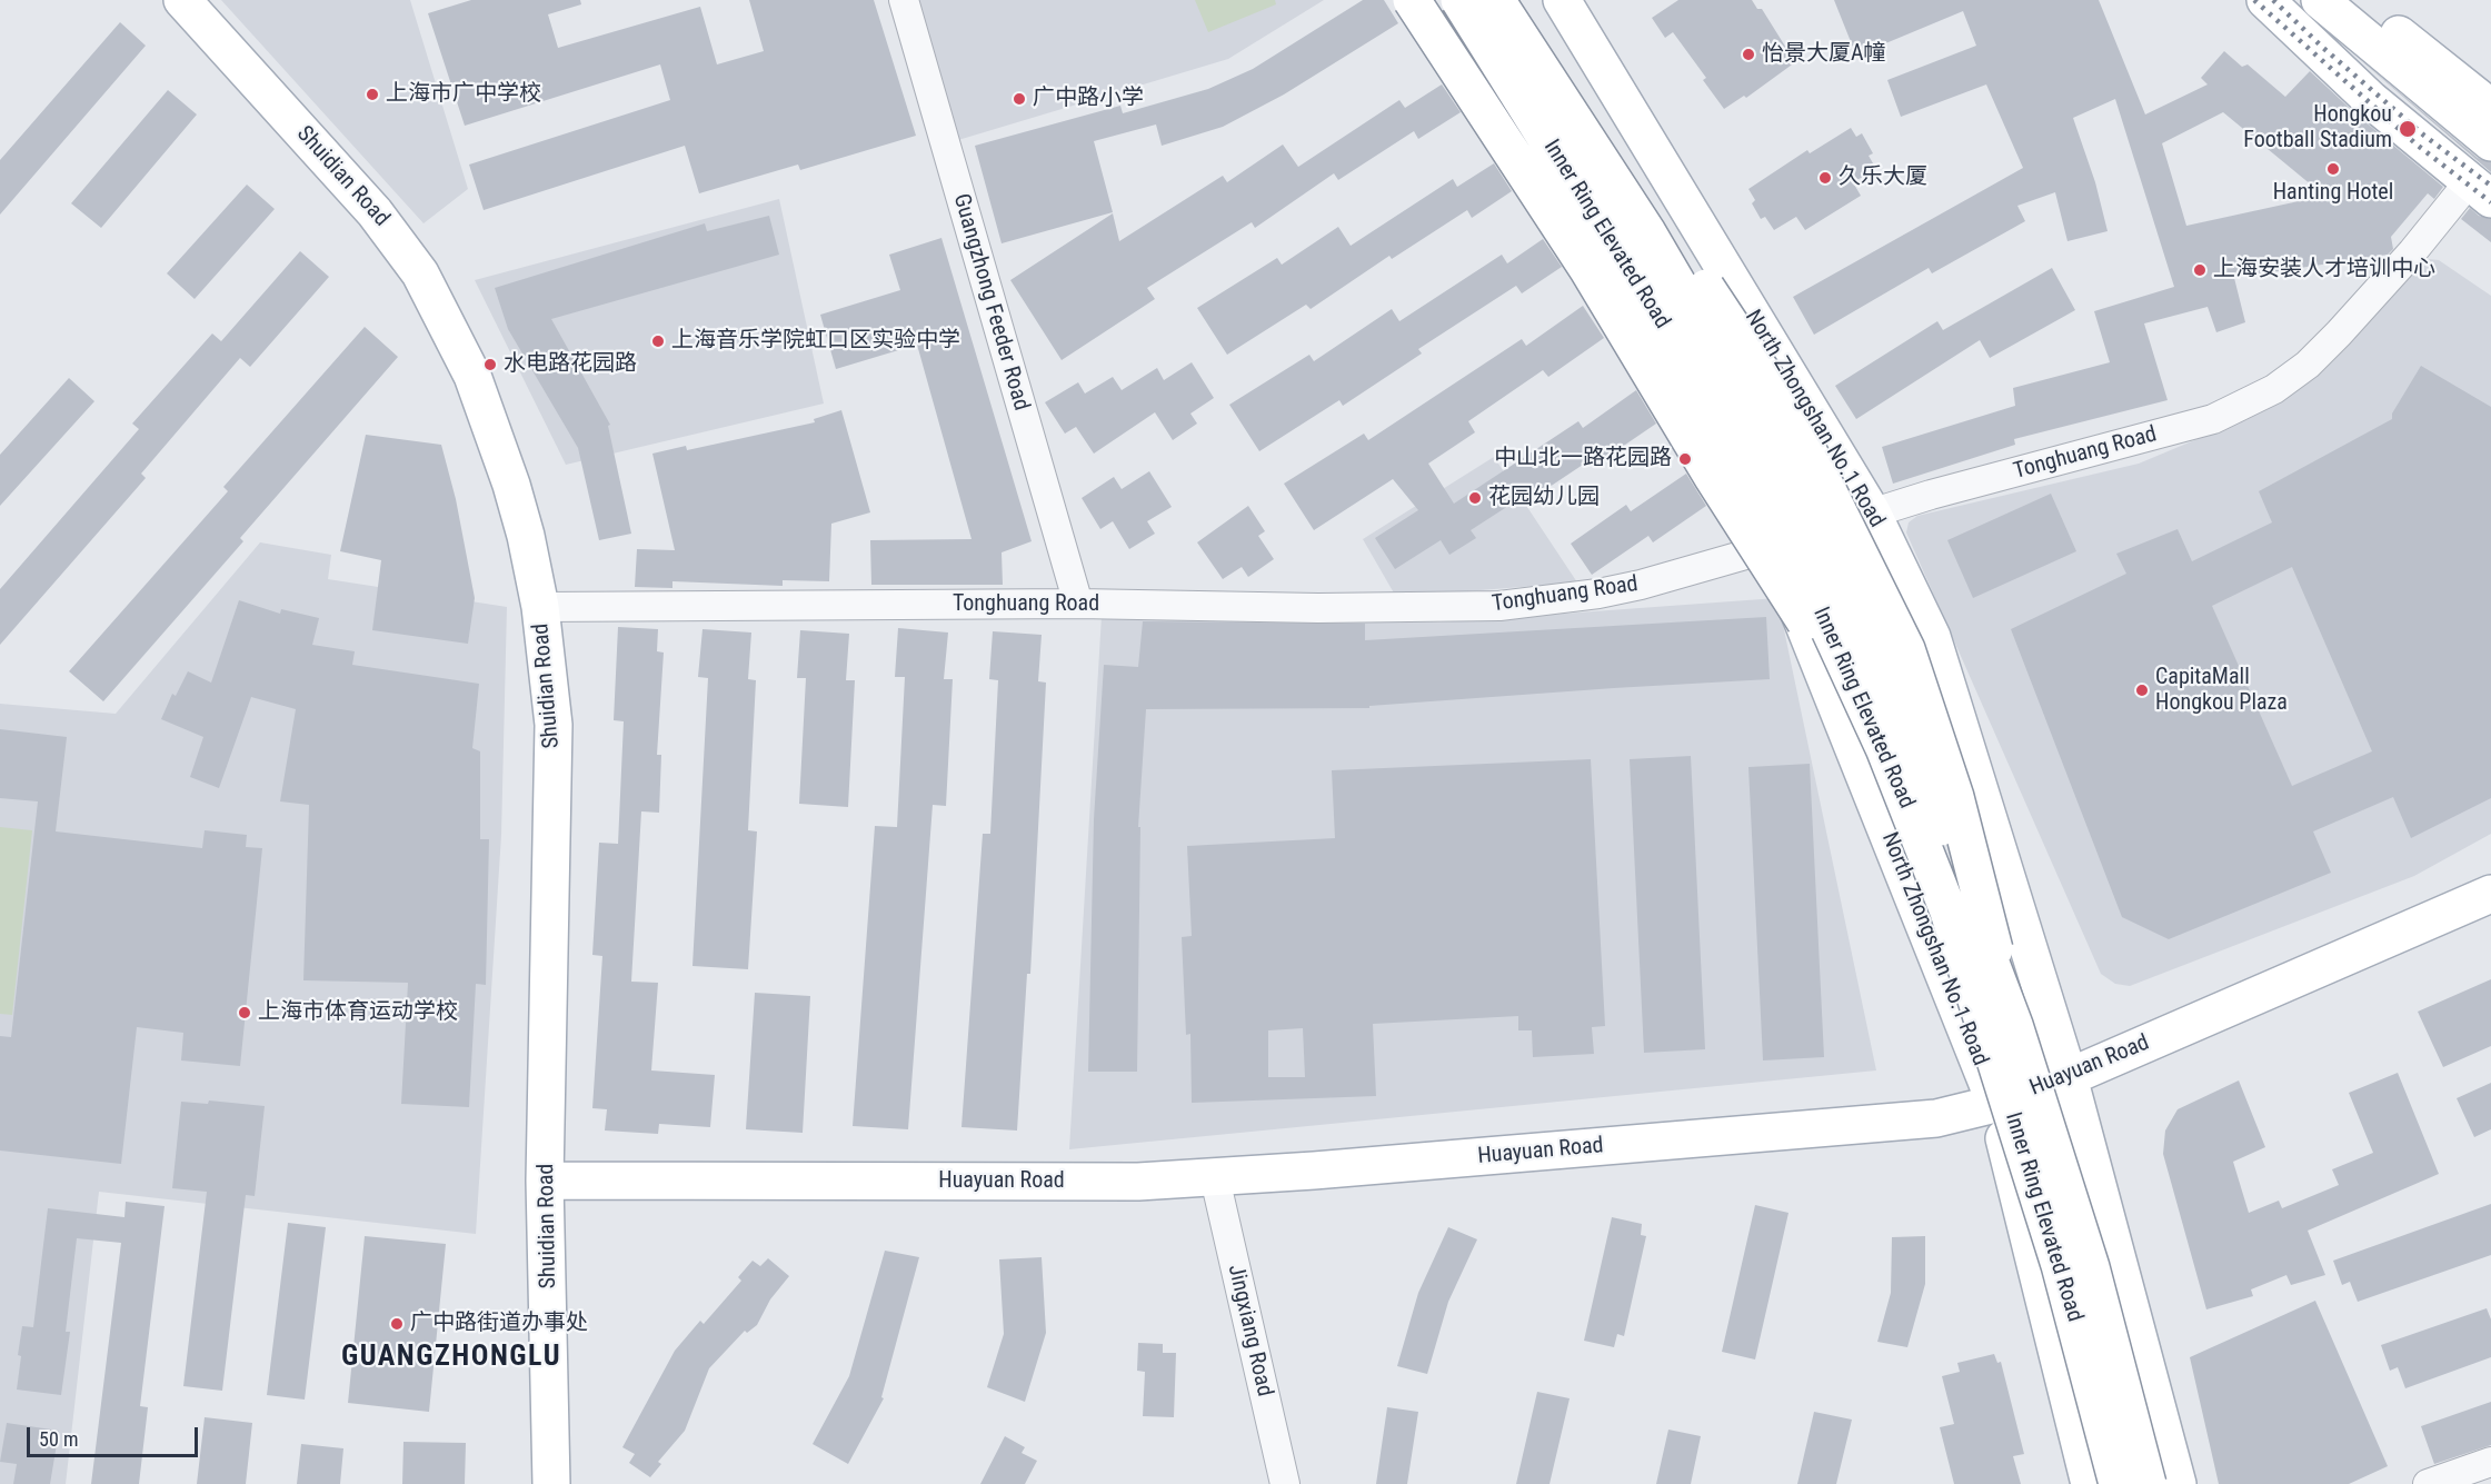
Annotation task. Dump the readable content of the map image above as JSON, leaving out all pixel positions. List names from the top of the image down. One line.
{"streets":{"main road":["Shuidian Road","Inner Ring Elevated Road","North Zhongshan No.1 Road","Huayuan Road"],"street":["Guangzhong Feeder Road","Tonghuang Road","Jingxiang Road"]},"crossings":[["Shuidian Road","Tonghuang Road"],["Shuidian Road","Huayuan Road"],["Guangzhong Feeder Road","Tonghuang Road"],["North Zhongshan No.1 Road","Tonghuang Road"],["North Zhongshan No.1 Road","Huayuan Road"],["Huayuan Road","Jingxiang Road"]],"districts":["GUANGZHONGLU"],"places":["怡景大厦A幢","上海市广中学校","广中路小学","Hongkou Football Stadium","Hanting Hotel","久乐大厦","上海安装人才培训中心","上海音乐学院虹口区实验中学","水电路花园路","中山北一路花园路","花园幼儿园","CapitaMall Hongkou Plaza","上海市体育运动学校","广中路街道办事处"],"scale_bar":"50 m"}
